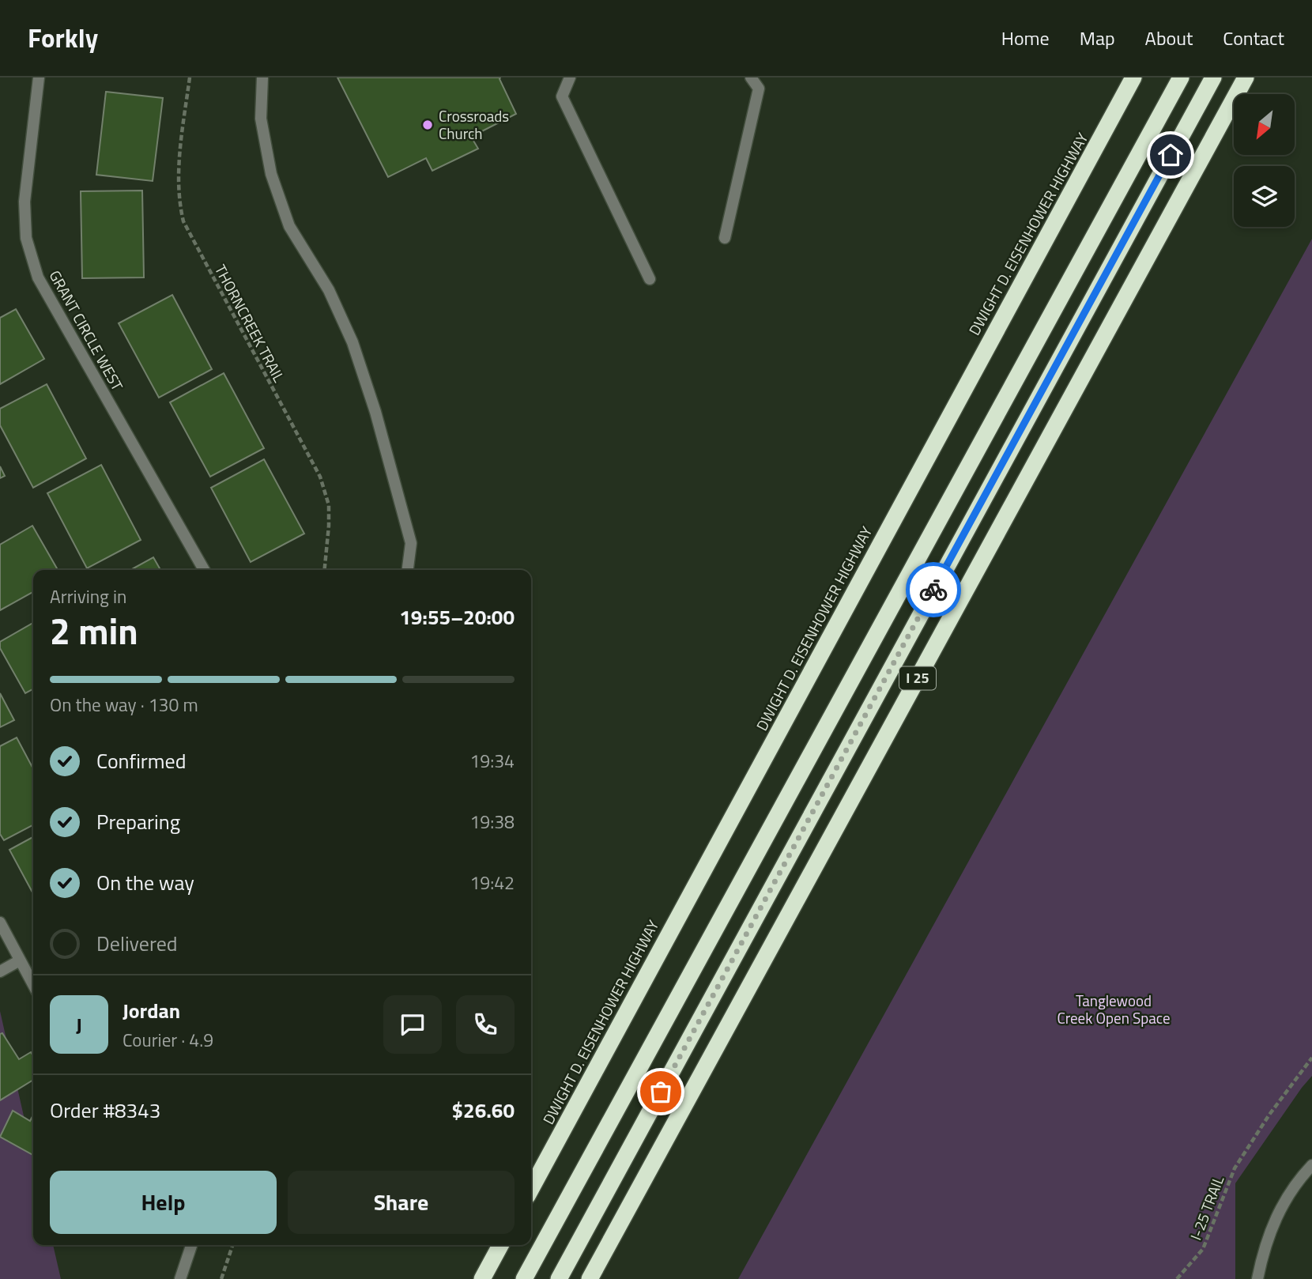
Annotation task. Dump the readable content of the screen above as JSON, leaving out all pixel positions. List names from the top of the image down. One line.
{"streets":{"highway":["DWIGHT D. EISENHOWER HIGHWAY","I 25"],"street":["GRANT CIRCLE WEST"],"path":["THORNCREEK TRAIL","I-25 TRAIL"]},"parks":["Tanglewood Creek Open Space"],"places":["Crossroads Church"],"north":"bottom left","page":{"header":"Forkly","nav":["Home","Map","About","Contact"],"heading":["2 min","Arriving in","19:55–20:00"],"panel":["Jordan","Courier · 4.9","Order #8343","$26.60"],"bar":"On the way · 130 m","list":[["Confirmed","19:34"],["Preparing","19:38"],["On the way","19:42"],"Delivered"],"round":"J","buttons":["Help","Share"]}}
